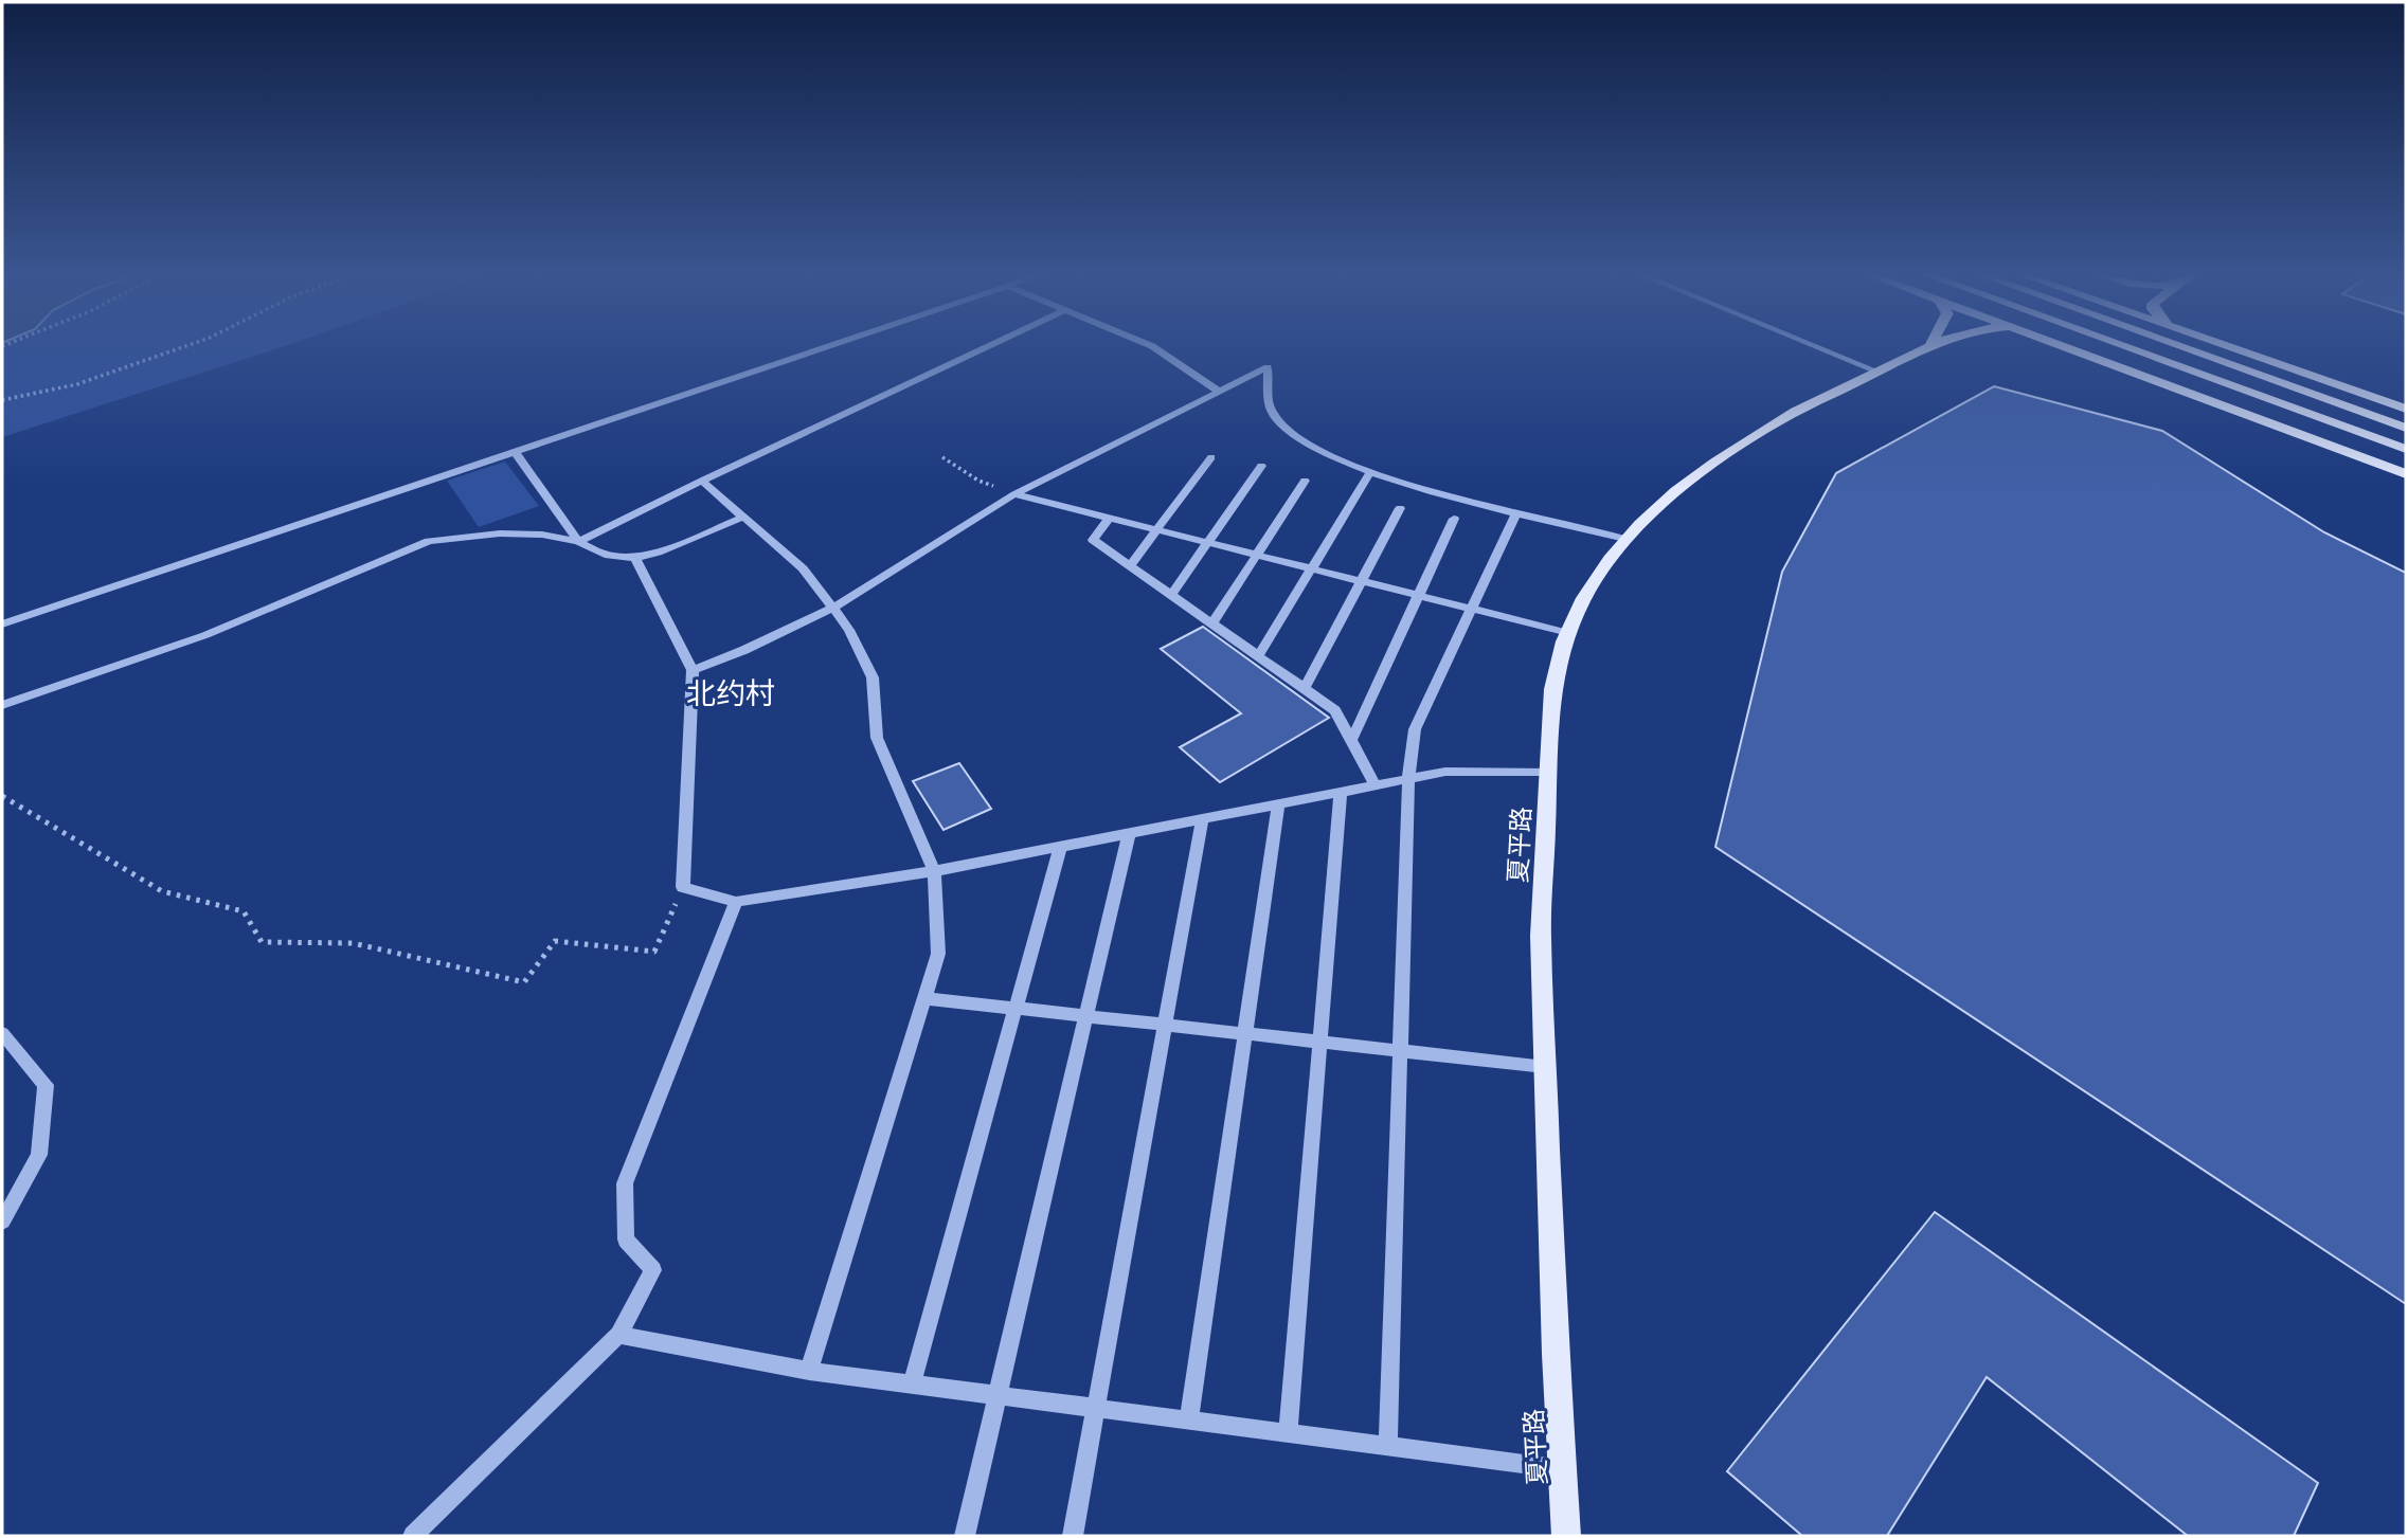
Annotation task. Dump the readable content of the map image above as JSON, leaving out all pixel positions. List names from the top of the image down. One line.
{"streets":{"main road":["夏平路"]},"districts":["北约村"]}
